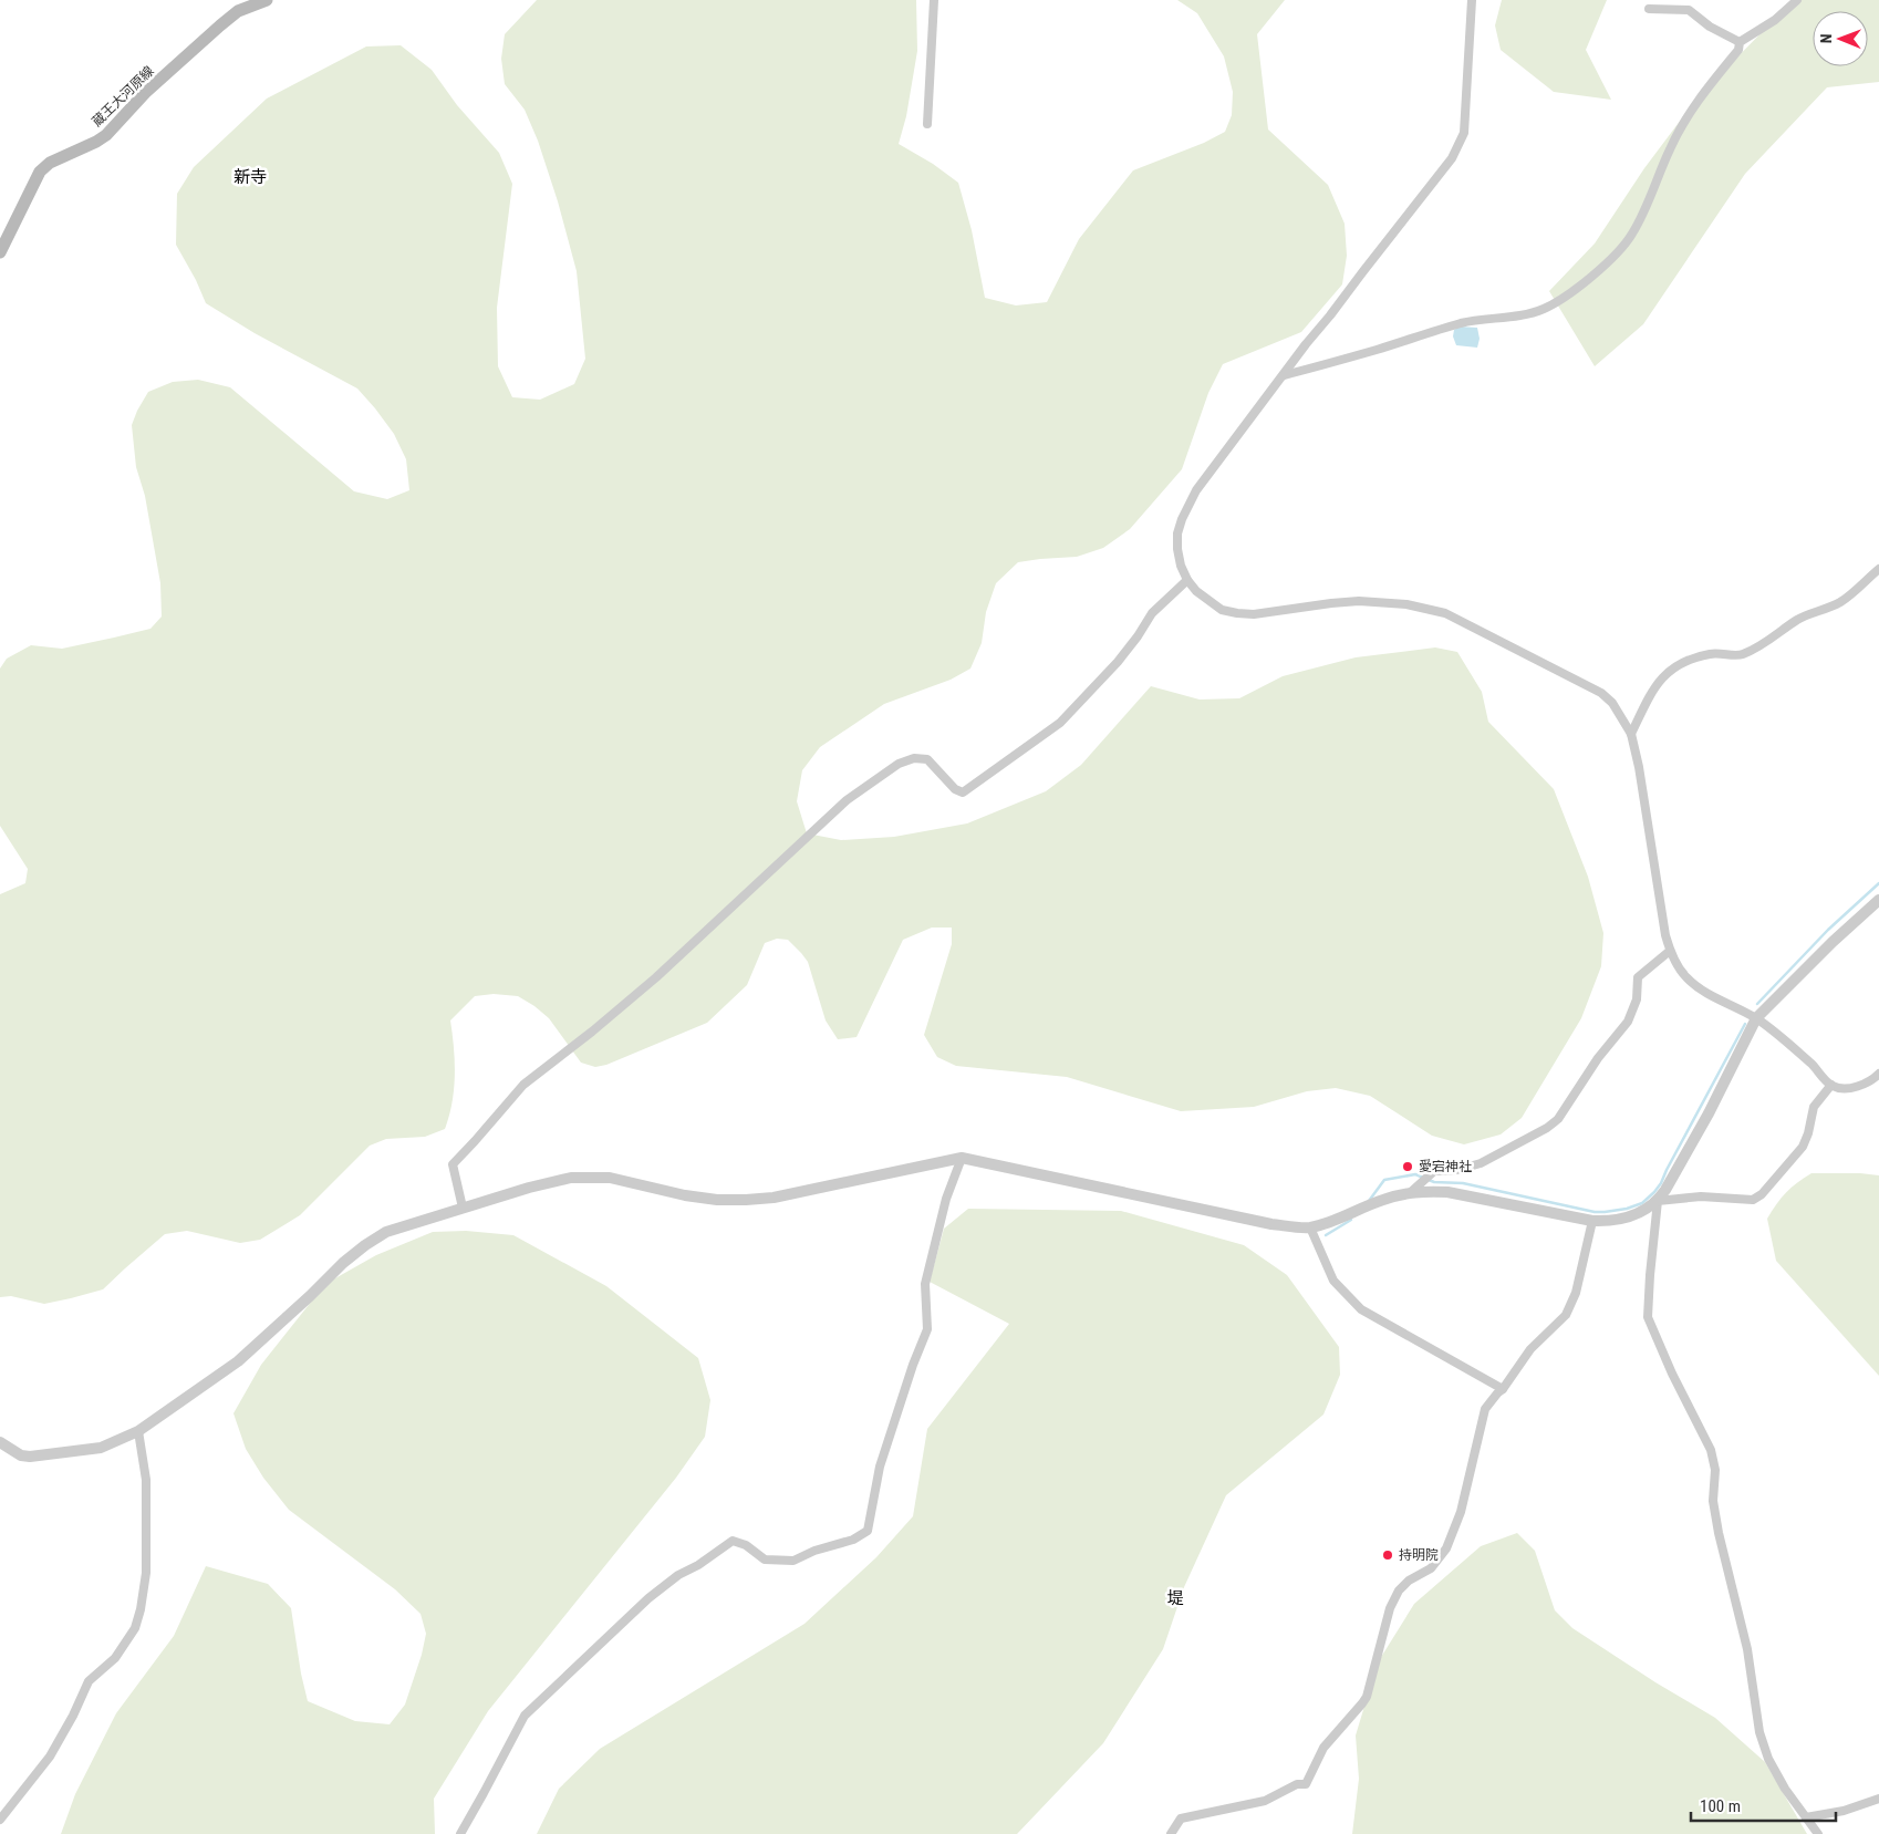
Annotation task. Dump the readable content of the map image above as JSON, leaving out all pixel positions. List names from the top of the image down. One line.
{"streets":{"main road":["蔵王大河原線"]},"districts":["新寺","堤"],"places":["愛宕神社","持明院"],"scale_bar":"100 m","north":"left"}
